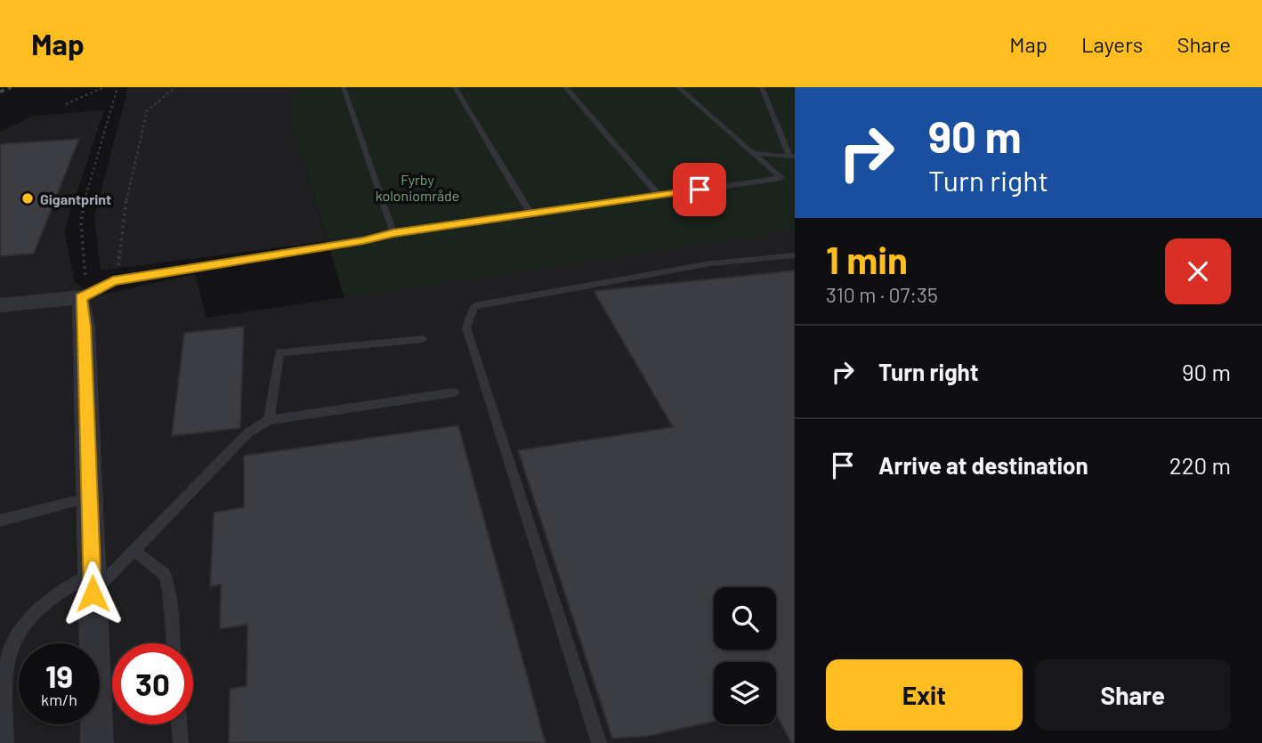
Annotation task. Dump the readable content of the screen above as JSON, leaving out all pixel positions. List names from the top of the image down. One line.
{"parks":["Fyrby koloniområde"],"places":["Gigantprint"],"page":{"header":"Map","nav":["Map","Layers","Share"],"turn":["90 m","Turn right"],"heading":["1 min","310 m · 07:35"],"list":[{"name":"Turn right","value":"90 m"},{"name":"Arrive at destination","value":"220 m"}],"speed":"19 km/h","limit":"30","buttons":["Exit","Share"]}}
